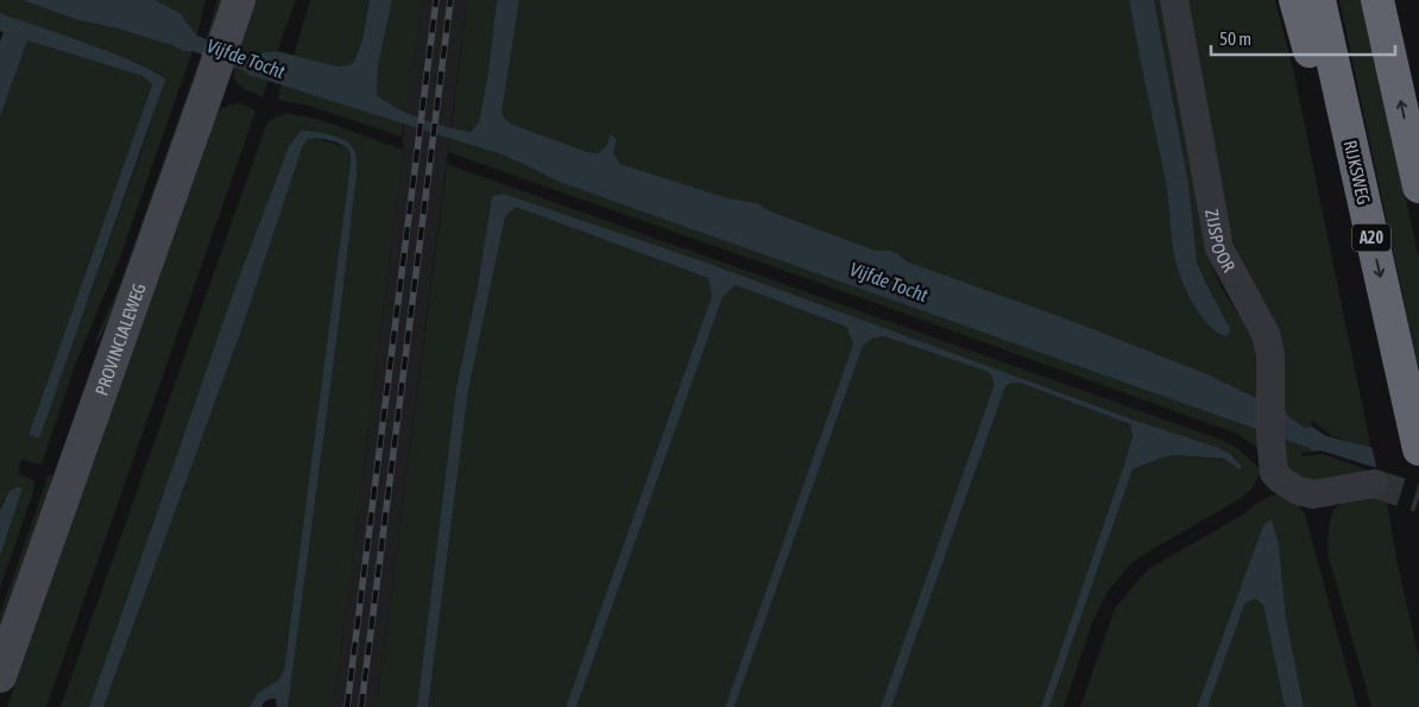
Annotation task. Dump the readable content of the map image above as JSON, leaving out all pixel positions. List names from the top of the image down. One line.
{"streets":{"highway":["RIJKSWEG","A20"],"main road":["PROVINCIALEWEG"],"street":["ZIJSPOOR"]},"crossings":[["RIJKSWEG","A20"]],"water":["Vijfde Tocht"],"scale_bar":"50 m"}
